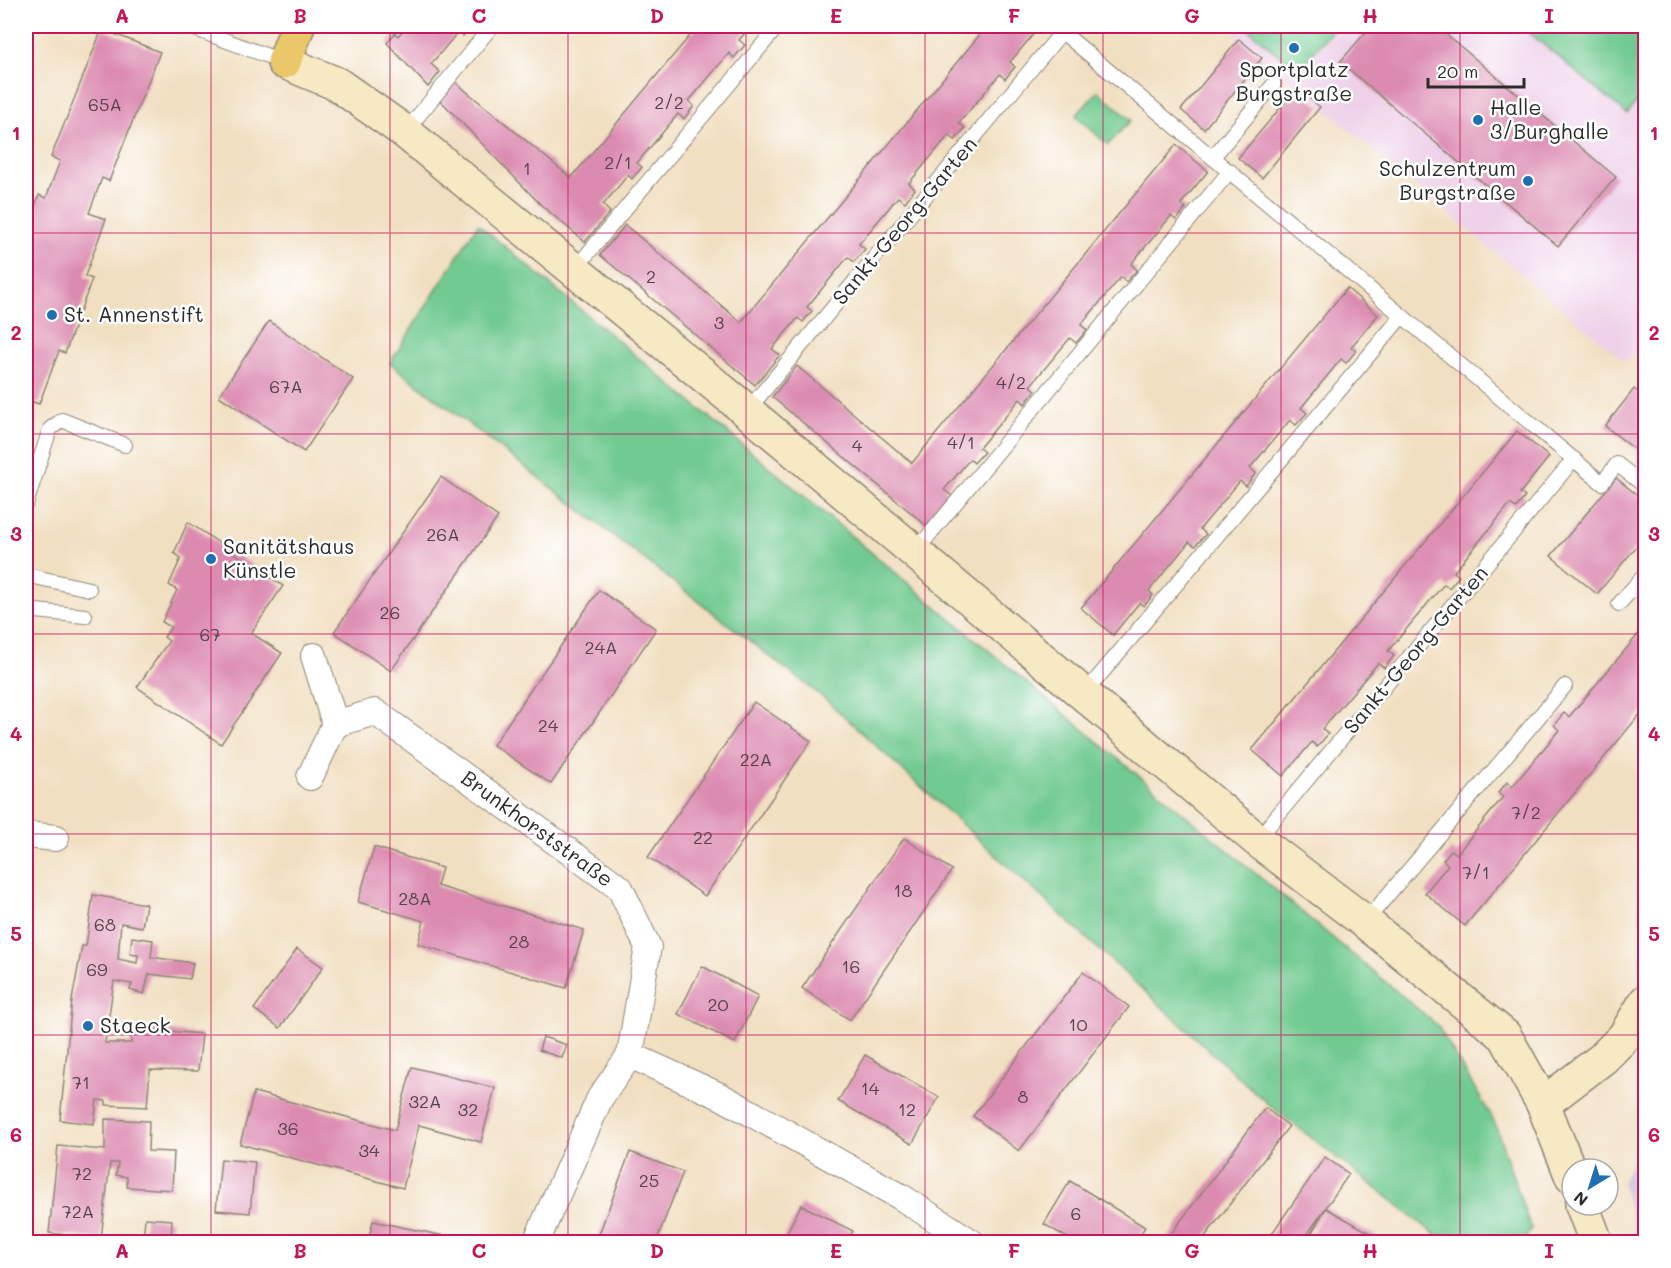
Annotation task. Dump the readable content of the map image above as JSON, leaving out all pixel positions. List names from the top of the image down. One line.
{"streets":{"street":["Brunkhorststraße"],"lane":["Sankt-Georg-Garten"]},"places":["Sportplatz Burgstraße","Halle 3/Burghalle","Schulzentrum Burgstraße","St. Annenstift","Sanitätshaus Künstle","Staeck"],"house_numbers":["2/2","65A","2/1","1","2","3","4/2","67A","4/1","4","26A","26","67","24A","24","22A","7/2","22","7/1","18","28A","68","28","16","69","20","10","71","14","8","32A","32","12","36","34","72","25","72A","6"],"scale_bar":"20 m","north":"bottom left","grid":{"columns":["A","B","C","D","E","F","G","H","I"],"rows":["1","2","3","4","5","6"]}}
